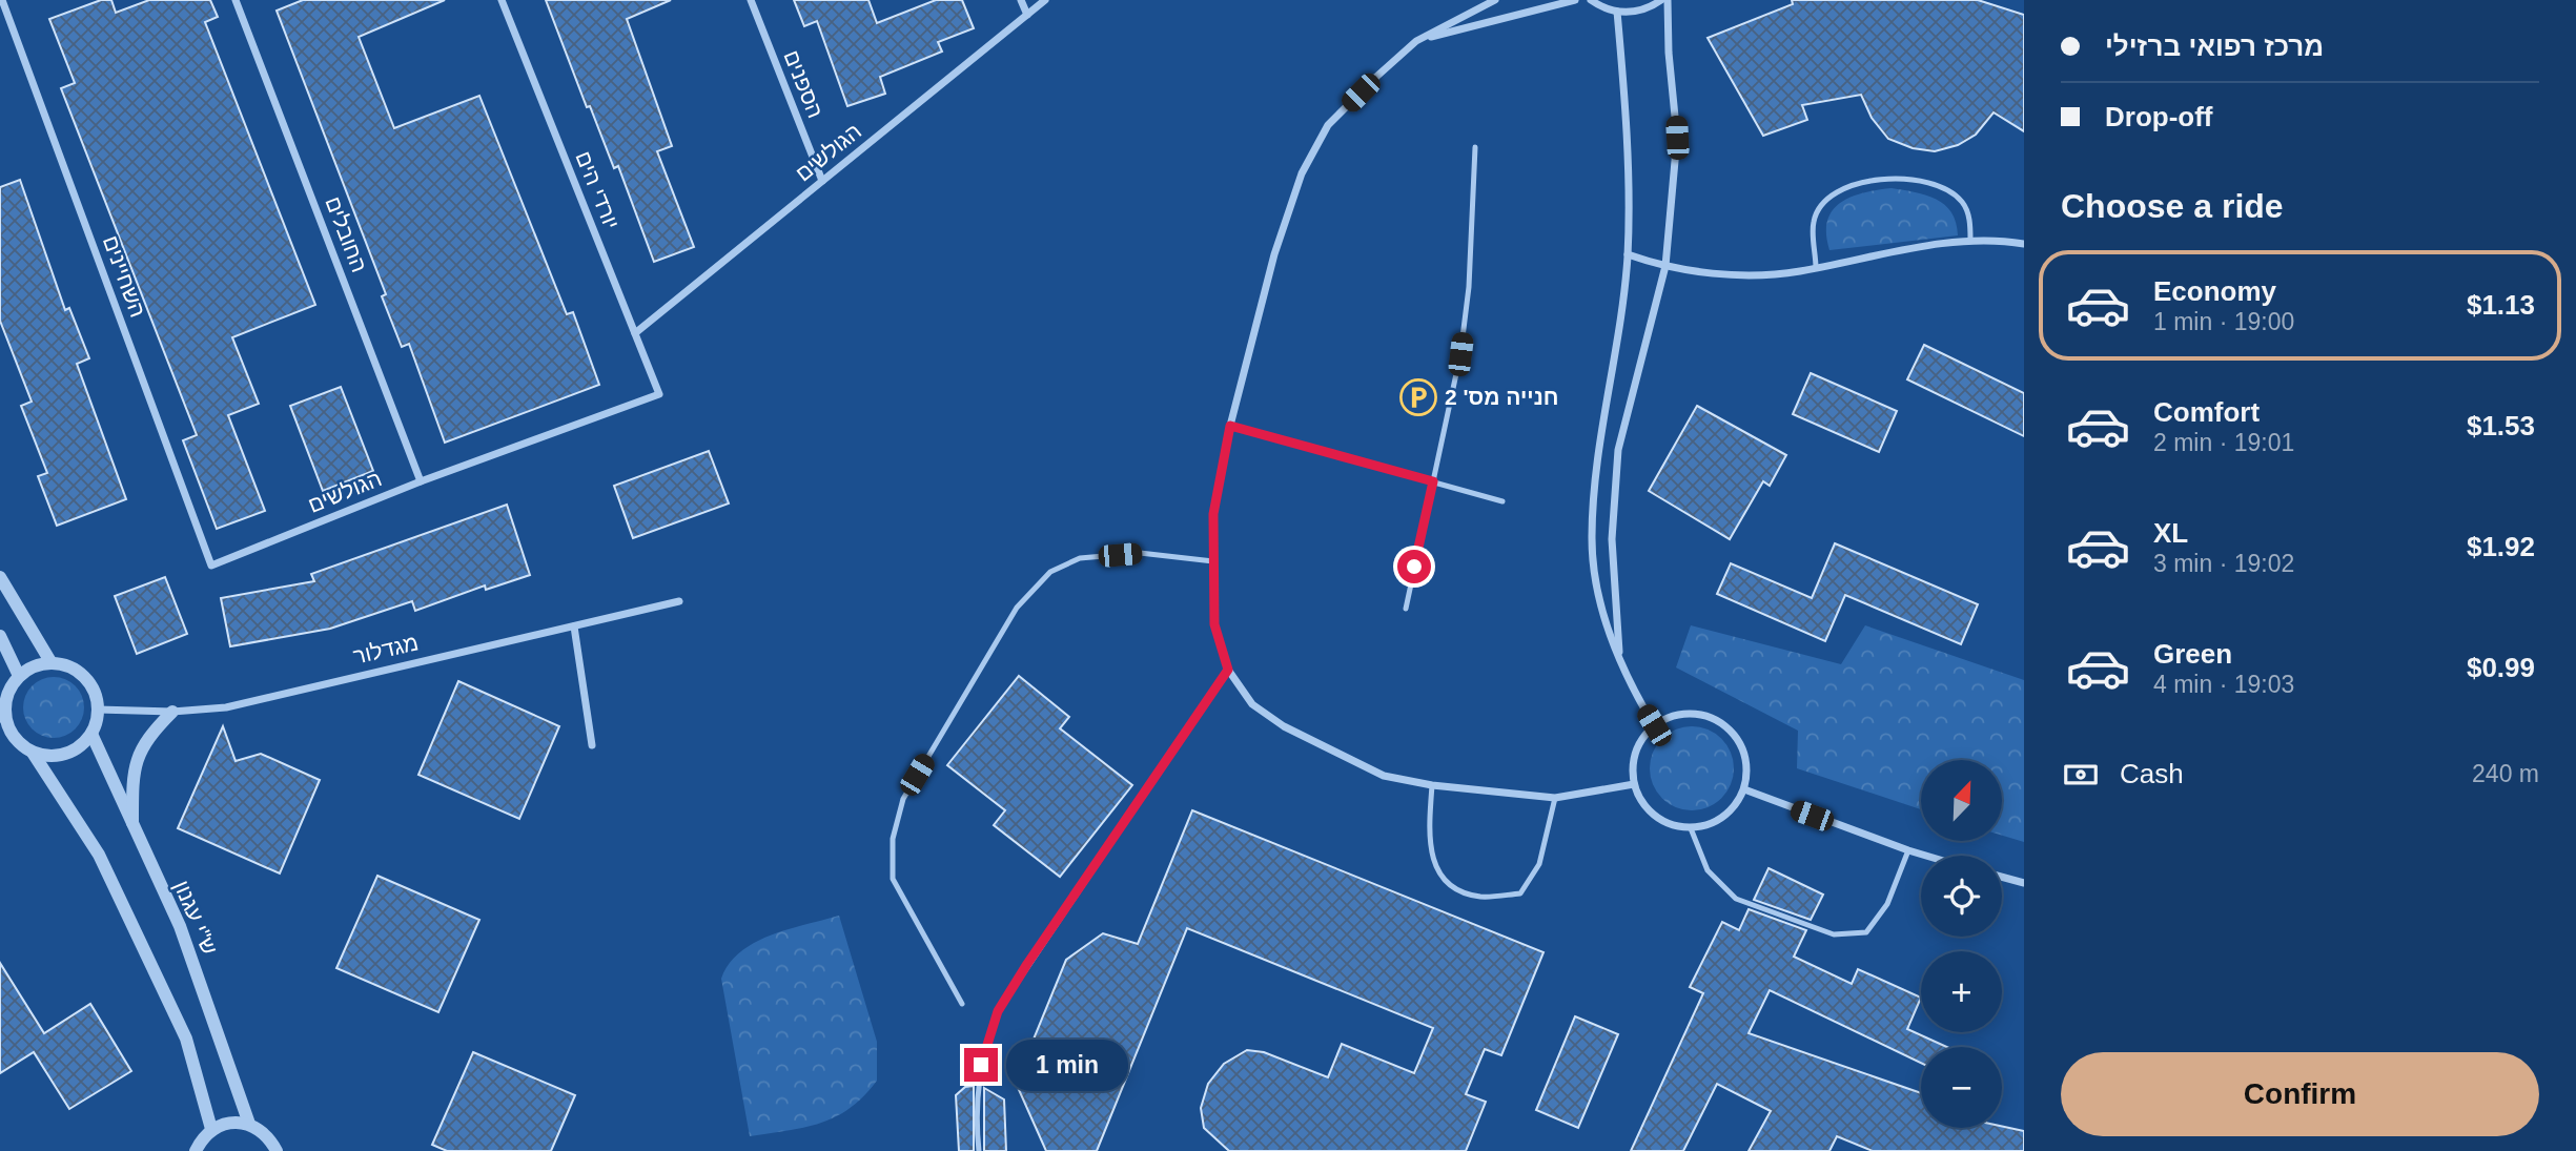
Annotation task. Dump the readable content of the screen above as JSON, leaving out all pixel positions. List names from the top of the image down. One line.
{"streets":{"street":["הספנים","הגולשים","יורדי הים","החובלים","השחיינים","מגדלור","ש\"י עגנון"]},"crossings":[["הספנים","הגולשים"],["הגולשים","יורדי הים"],["הגולשים","החובלים"],["הגולשים","השחיינים"],["מגדלור","ש\"י עגנון"]],"places":{"parking":["חנייה מס' 2"]},"north":"top right","page":{"banner":["מרכז רפואי ברזילי","Drop-off"],"heading":"Choose a ride","list":[{"name":"Economy","note":"1 min · 19:00","value":"$1.13"},{"name":"Comfort","note":"2 min · 19:01","value":"$1.53"},{"name":"XL","note":"3 min · 19:02","value":"$1.92"},{"name":"Green","note":"4 min · 19:03","value":"$0.99"}],"pay":["Cash","240 m"],"map_buttons":["+","−"],"buttons":"Confirm","bubble":"1 min"}}
